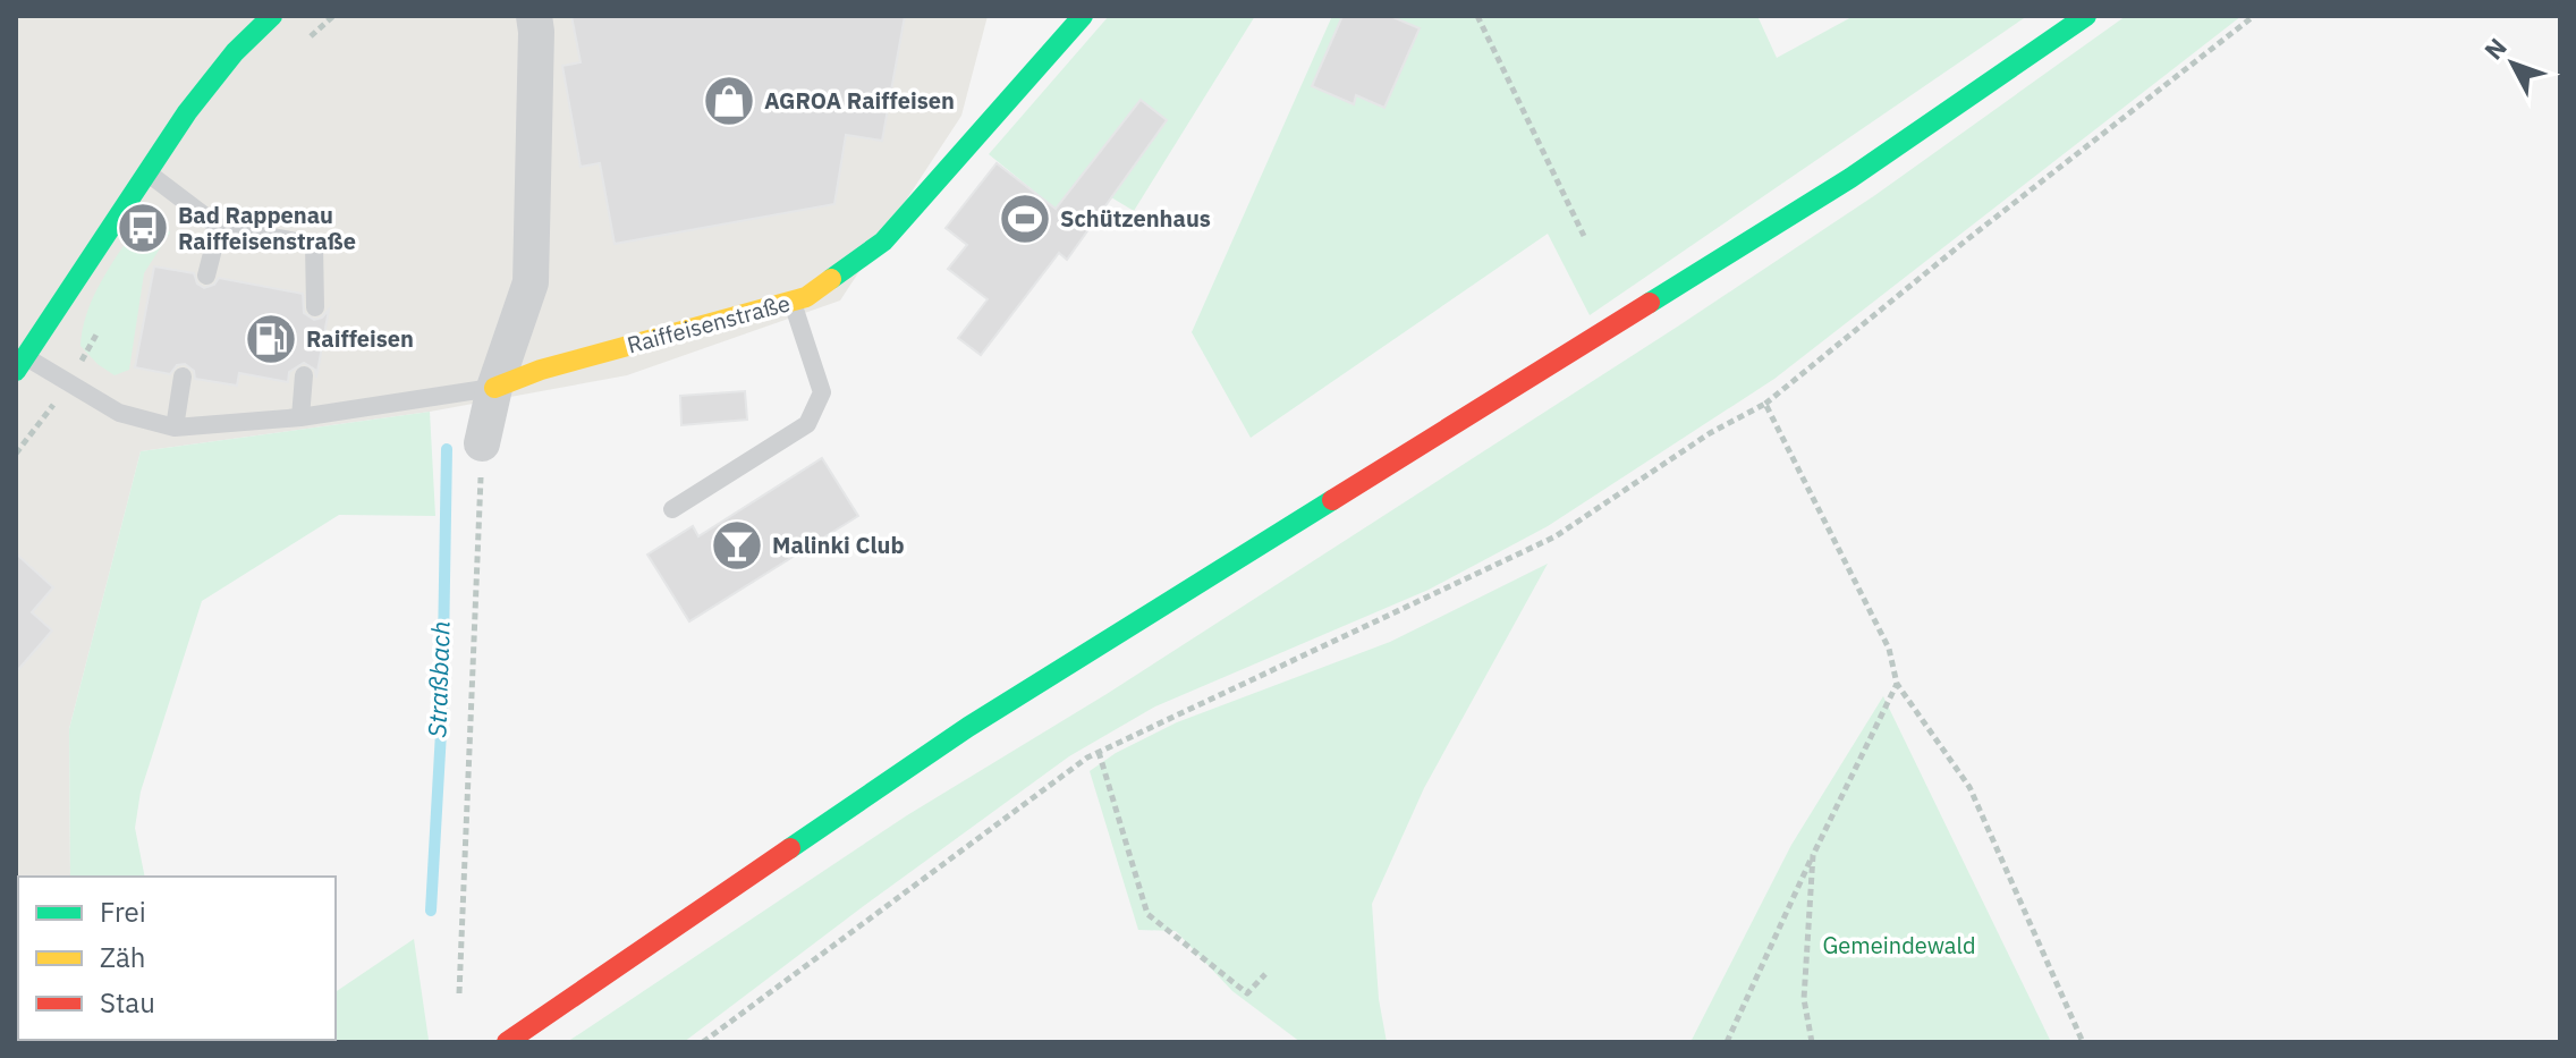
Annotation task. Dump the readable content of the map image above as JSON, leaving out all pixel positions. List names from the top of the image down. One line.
{"streets":{"main road":["Raiffeisenstraße"]},"water":["Straßbach"],"parks":["Gemeindewald"],"places":{"shop":["AGROA Raiffeisen"],"sports":["Schützenhaus"],"bus stop":["Bad Rappenau Raiffeisenstraße"],"fuel station":["Raiffeisen"],"bar":["Malinki Club"]},"legend":["Frei","Zäh","Stau"],"north":"top left"}
